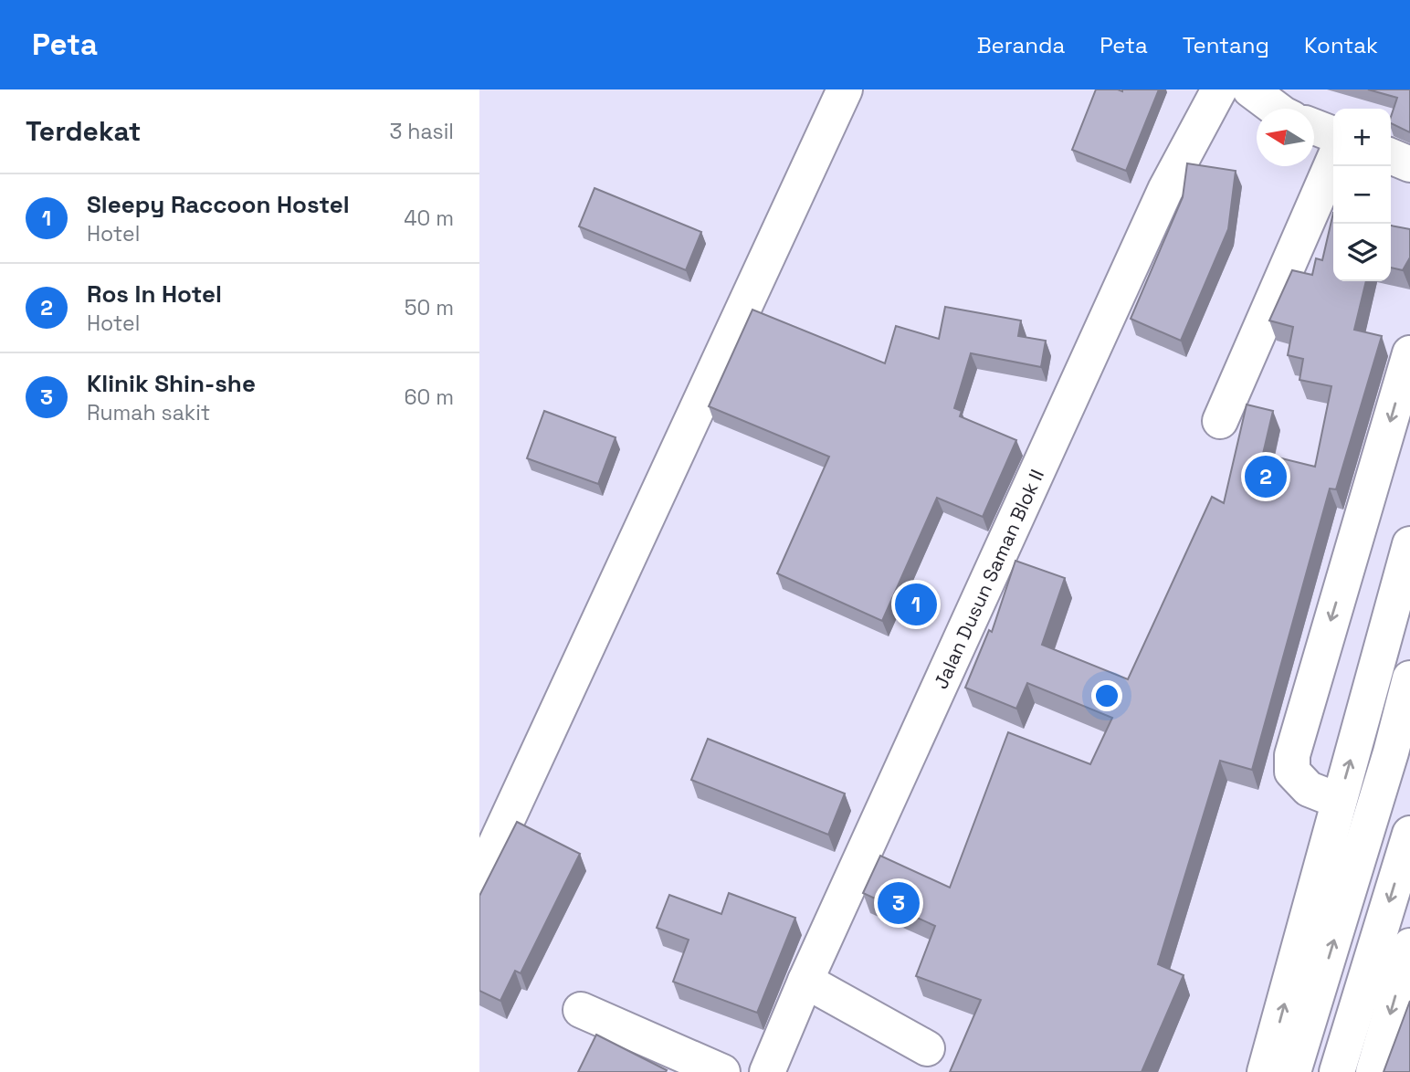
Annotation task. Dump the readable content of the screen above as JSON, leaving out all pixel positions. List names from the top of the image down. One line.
{"streets":{"main road":["Jalan Dusun Saman Blok II"]},"north":"left","page":{"header":"Peta","nav":["Beranda","Peta","Tentang","Kontak"],"heading":["Terdekat","3 hasil"],"map_buttons":["+","−"],"list":[{"mark":"1","name":"Sleepy Raccoon Hostel","note":"Hotel","value":"40 m"},{"mark":"2","name":"Ros In Hotel","note":"Hotel","value":"50 m"},{"mark":"3","name":"Klinik Shin-she","note":"Rumah sakit","value":"60 m"}],"pins":["2","1","3"]}}
